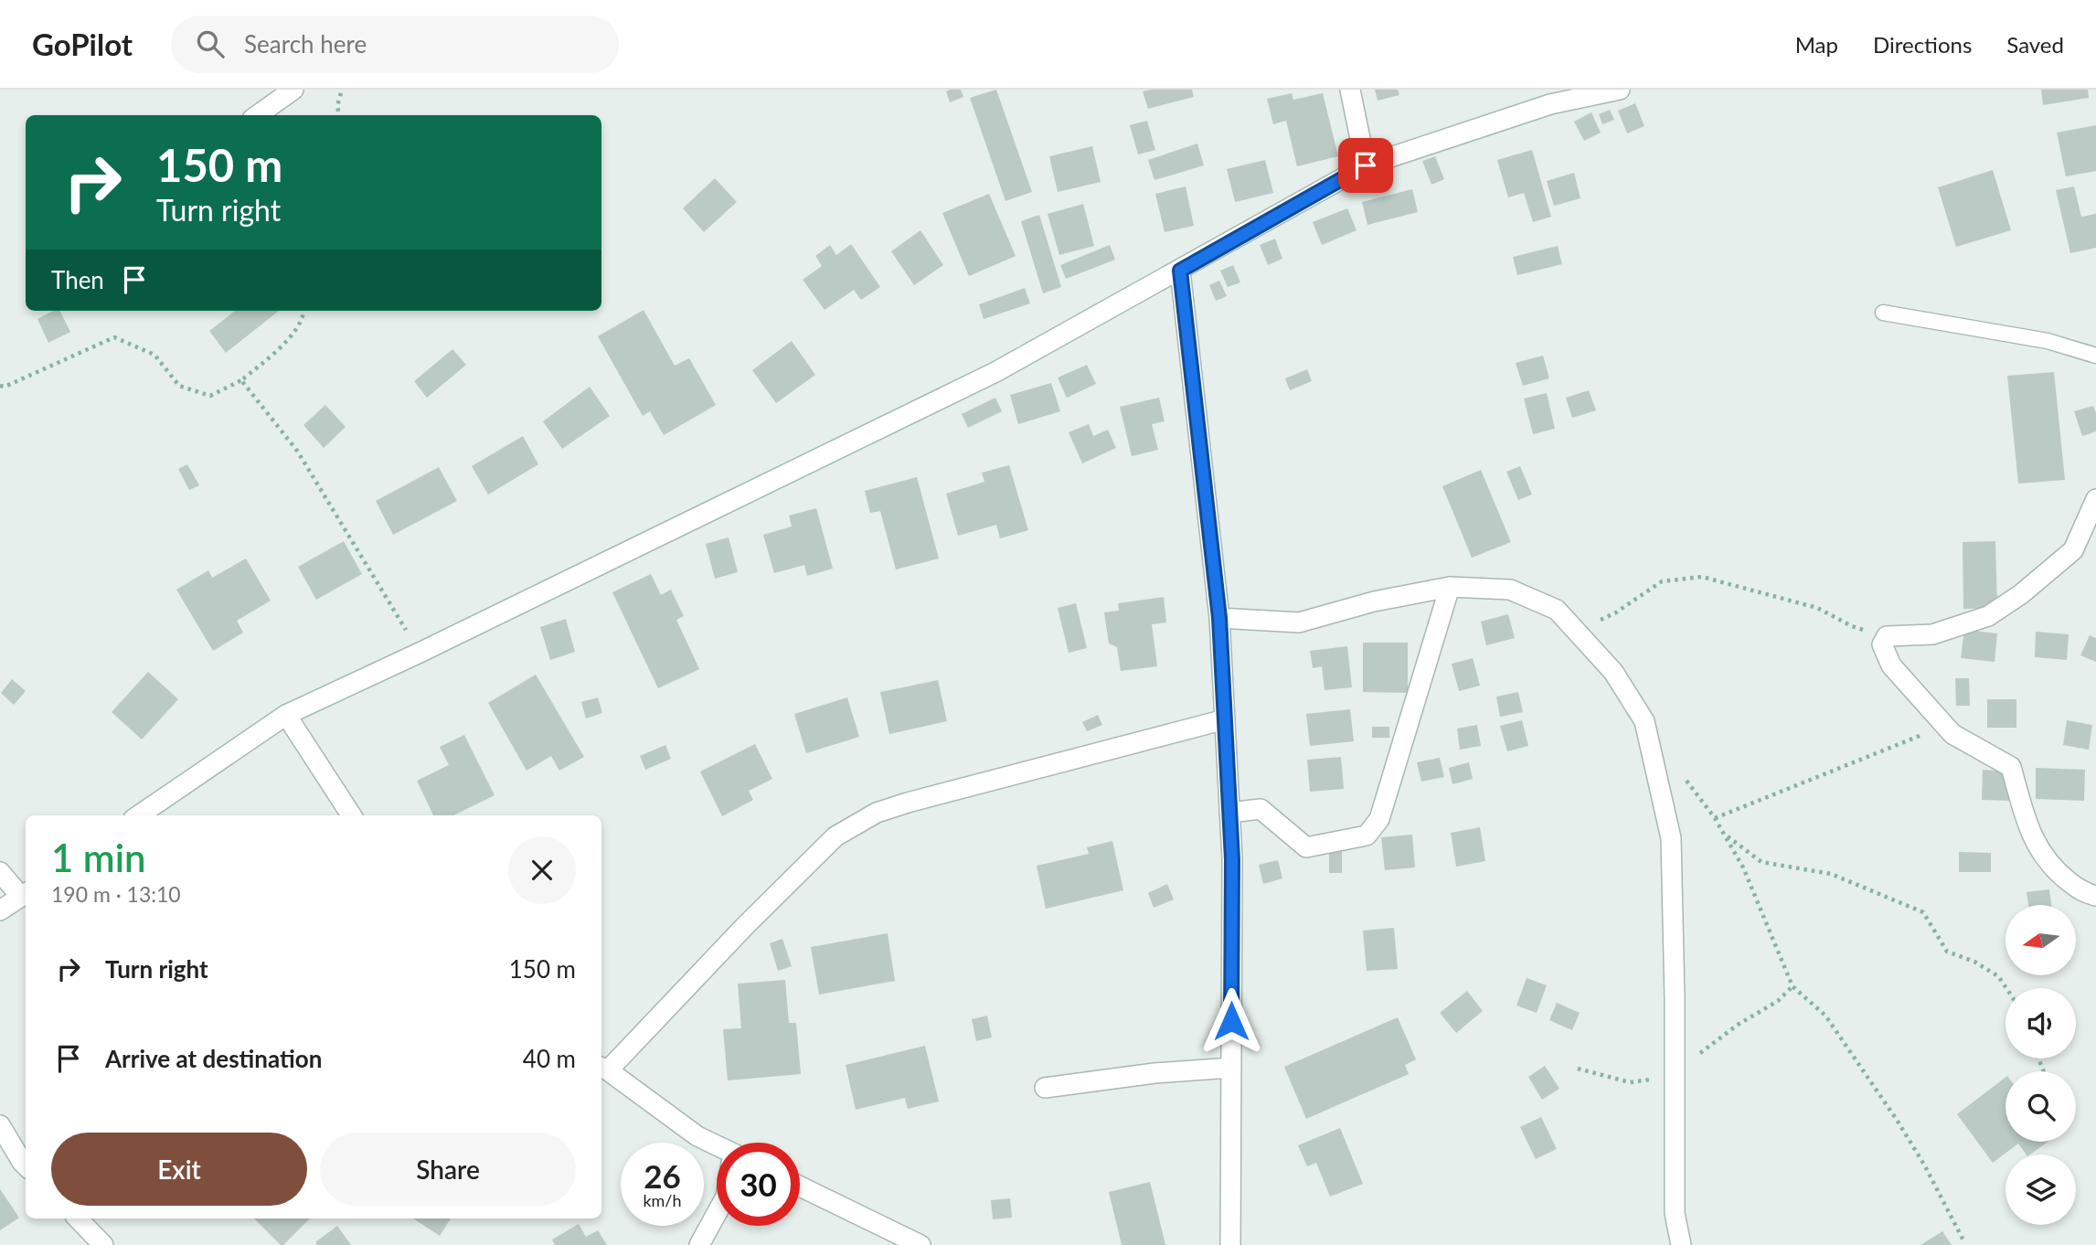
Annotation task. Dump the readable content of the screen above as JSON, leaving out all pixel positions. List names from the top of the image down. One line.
{"north":"left","page":{"header":"GoPilot","search":"Search here","nav":["Map","Directions","Saved"],"turn":["150 m","Turn right"],"then":"Then","heading":["1 min","190 m · 13:10"],"list":[{"name":"Turn right","value":"150 m"},{"name":"Arrive at destination","value":"40 m"}],"buttons":["Exit","Share"],"speed":"26 km/h","limit":"30"}}
